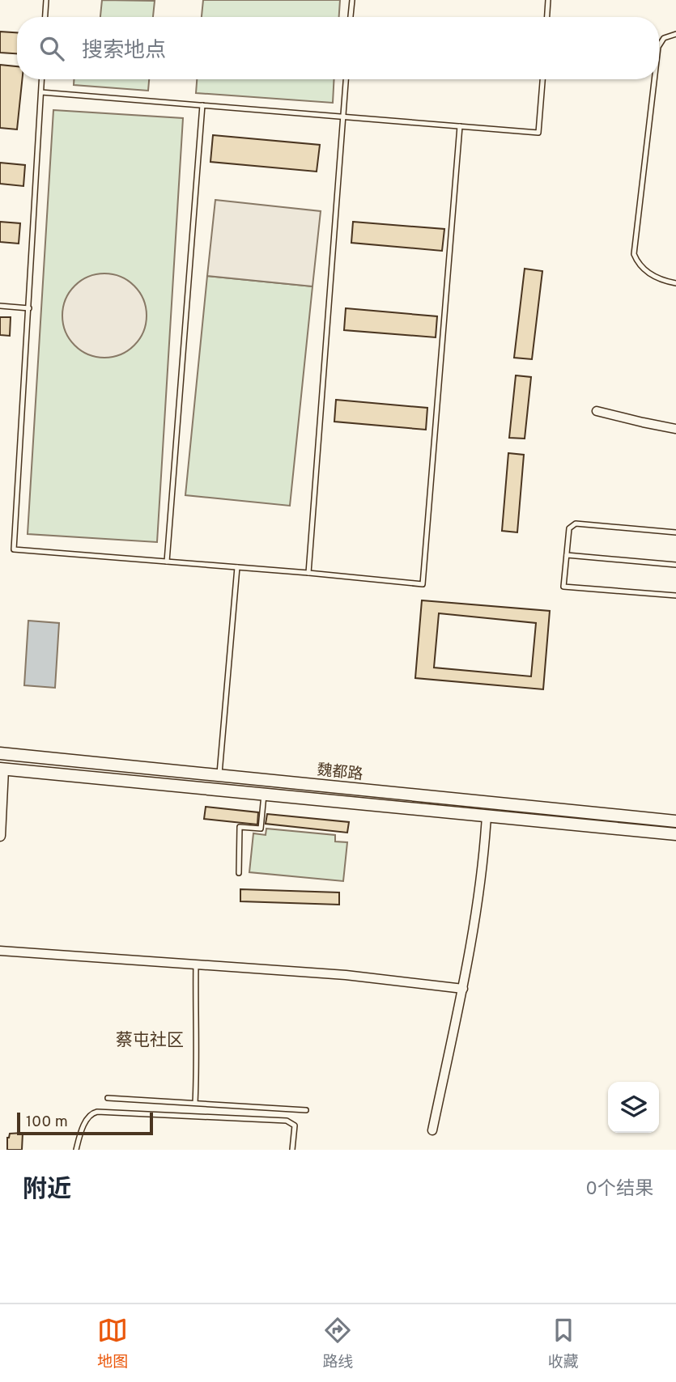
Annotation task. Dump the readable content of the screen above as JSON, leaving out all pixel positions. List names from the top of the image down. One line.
{"streets":{"main road":["魏都路"]},"districts":["蔡屯社区"],"scale_bar":"100 m","page":{"search":"搜索地点","scale":"100 m","heading":["附近","0个结果"],"nav":["地图","路线","收藏"]}}
